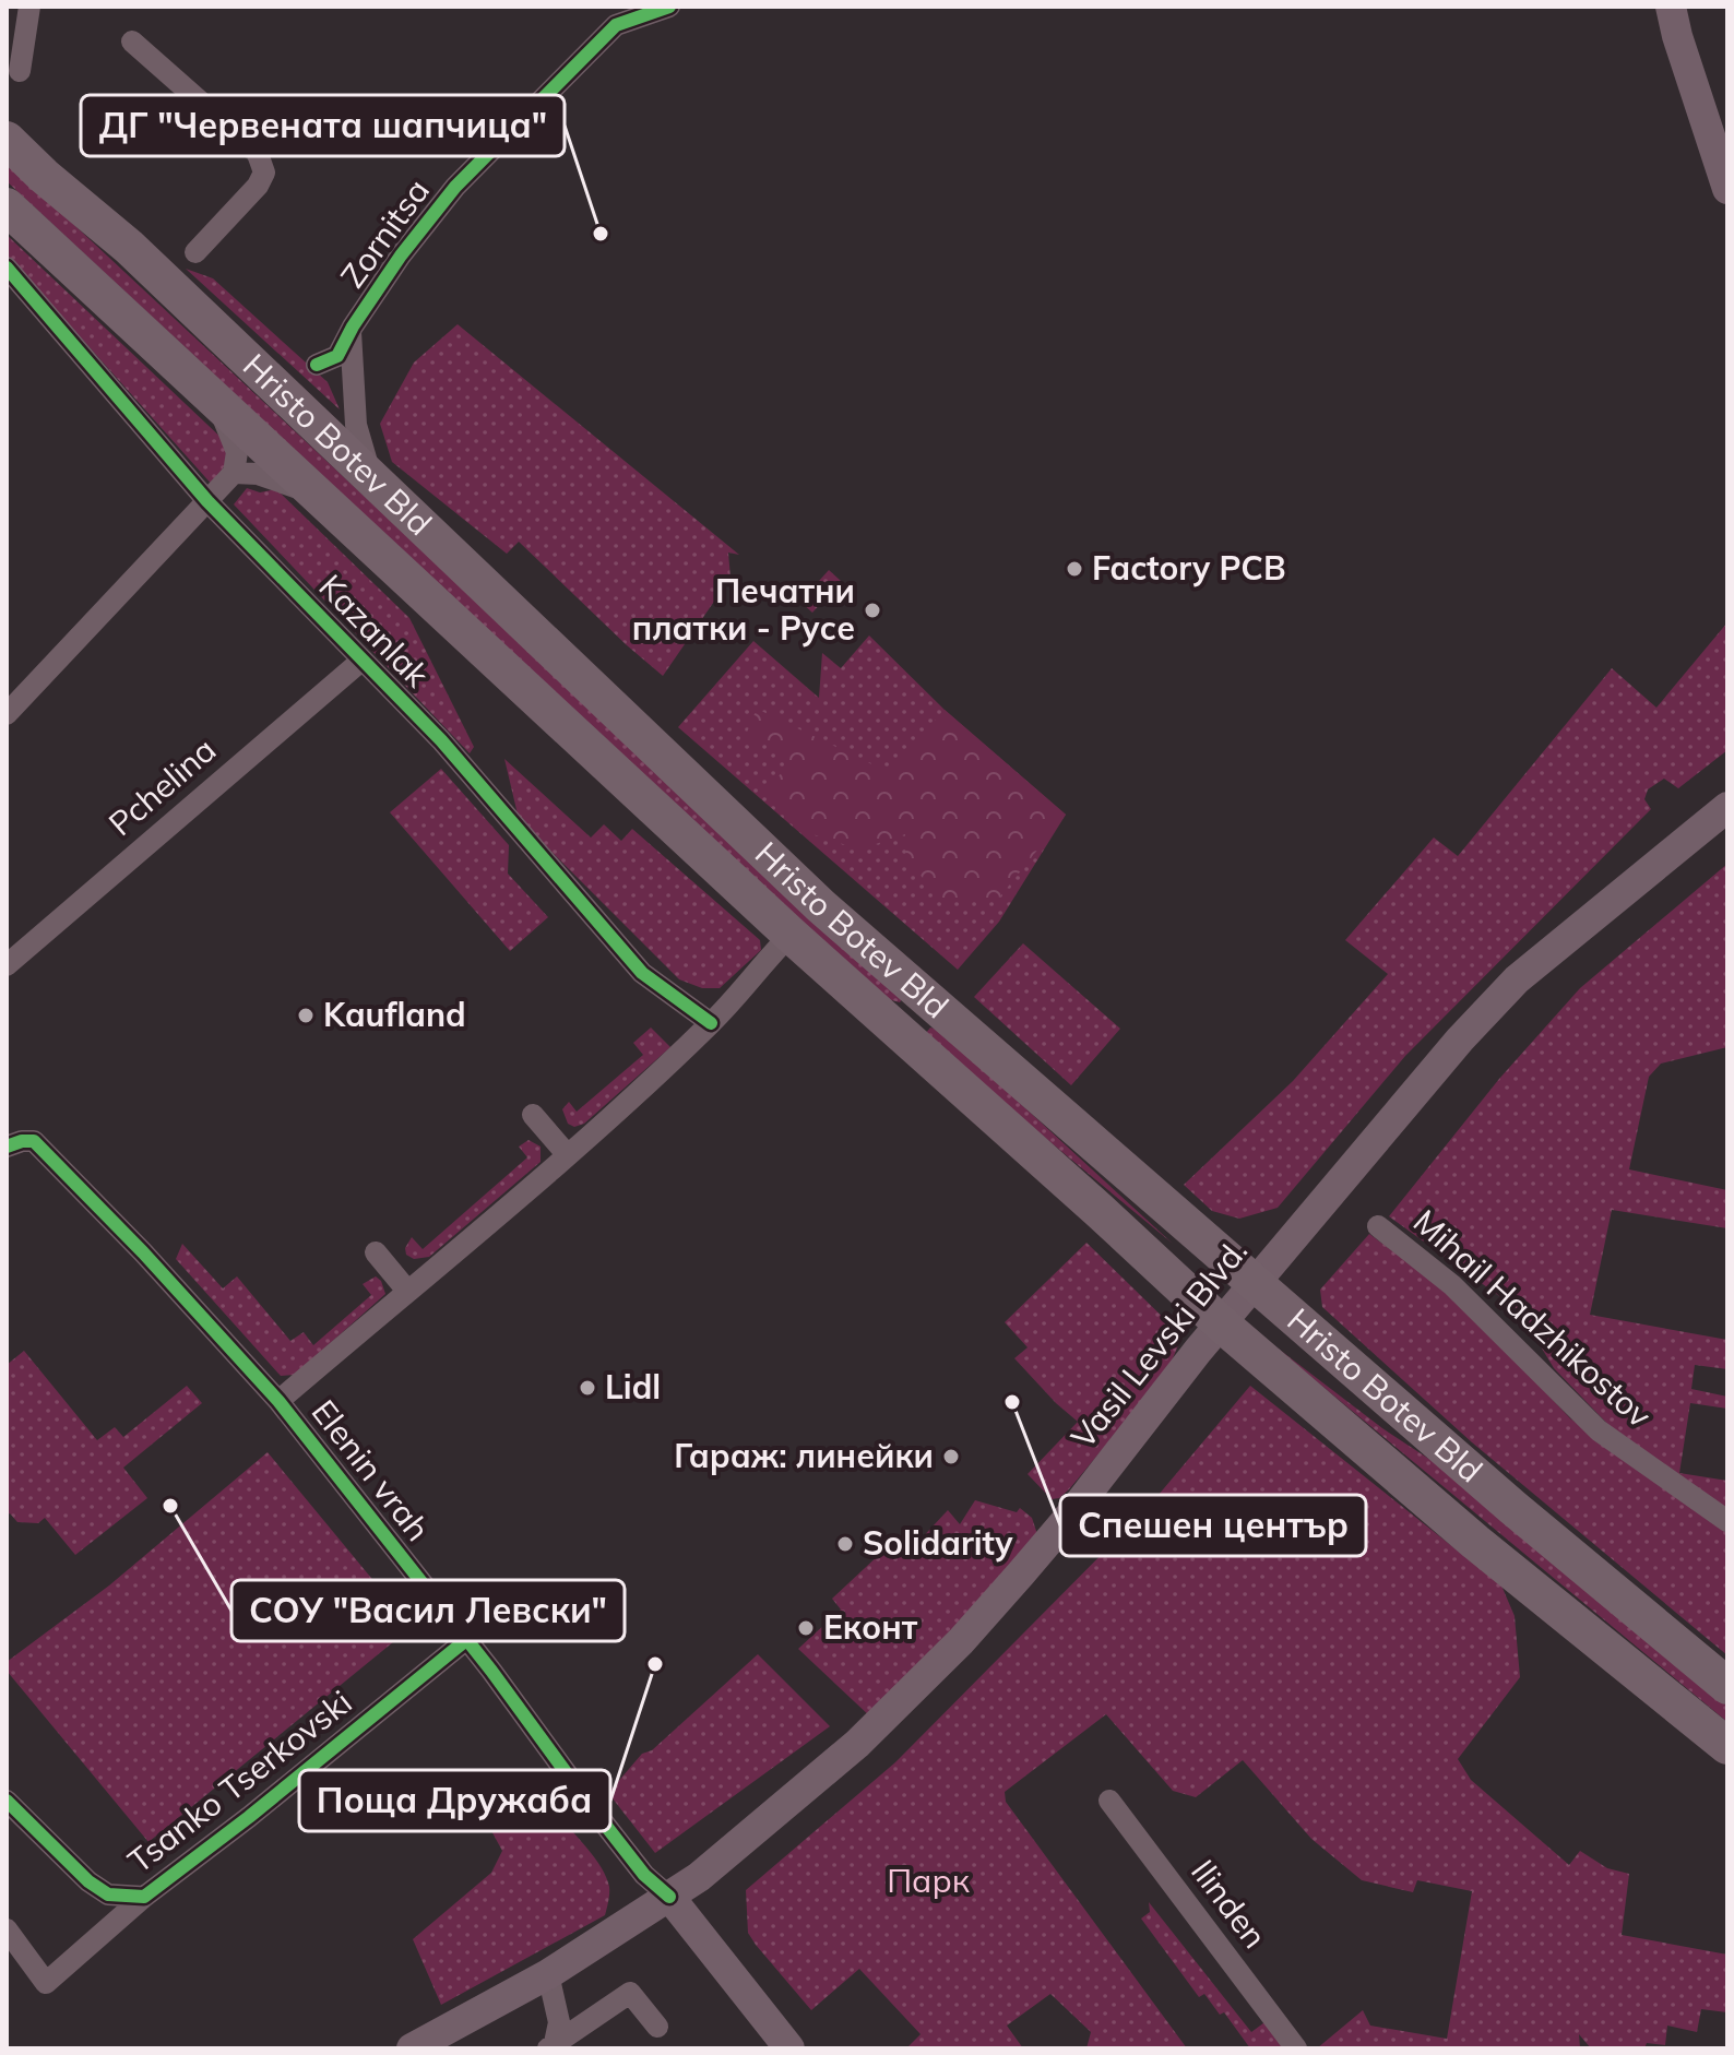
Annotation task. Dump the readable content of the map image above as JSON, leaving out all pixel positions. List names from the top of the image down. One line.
{"streets":{"highway":["Hristo Botev Bld"],"main road":["Vasil Levski Blvd."],"street":["Zornitsa","Kazanlak","Pchelina","Mihail Hadzhikostov","Elenin vrah","Tsanko Tserkovski","Ilinden"]},"crossings":[["Hristo Botev Bld","Vasil Levski Blvd."],["Kazanlak","Pchelina"],["Vasil Levski Blvd.","Elenin vrah"],["Elenin vrah","Tsanko Tserkovski"]],"parks":["Парк"],"places":["ДГ \"Червената шапчица\"","Factory PCB","Печатни платки - Русе","Kaufland","Lidl","Спешен център","Гараж: линейки","СОУ \"Васил Левски\"","Solidarity","Еконт","Поща Дружаба"]}
